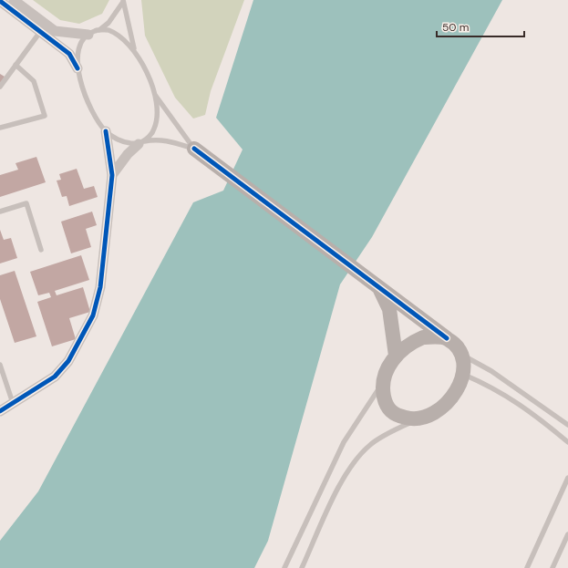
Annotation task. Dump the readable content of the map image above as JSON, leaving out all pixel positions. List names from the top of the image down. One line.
{"scale_bar":"50 m"}
